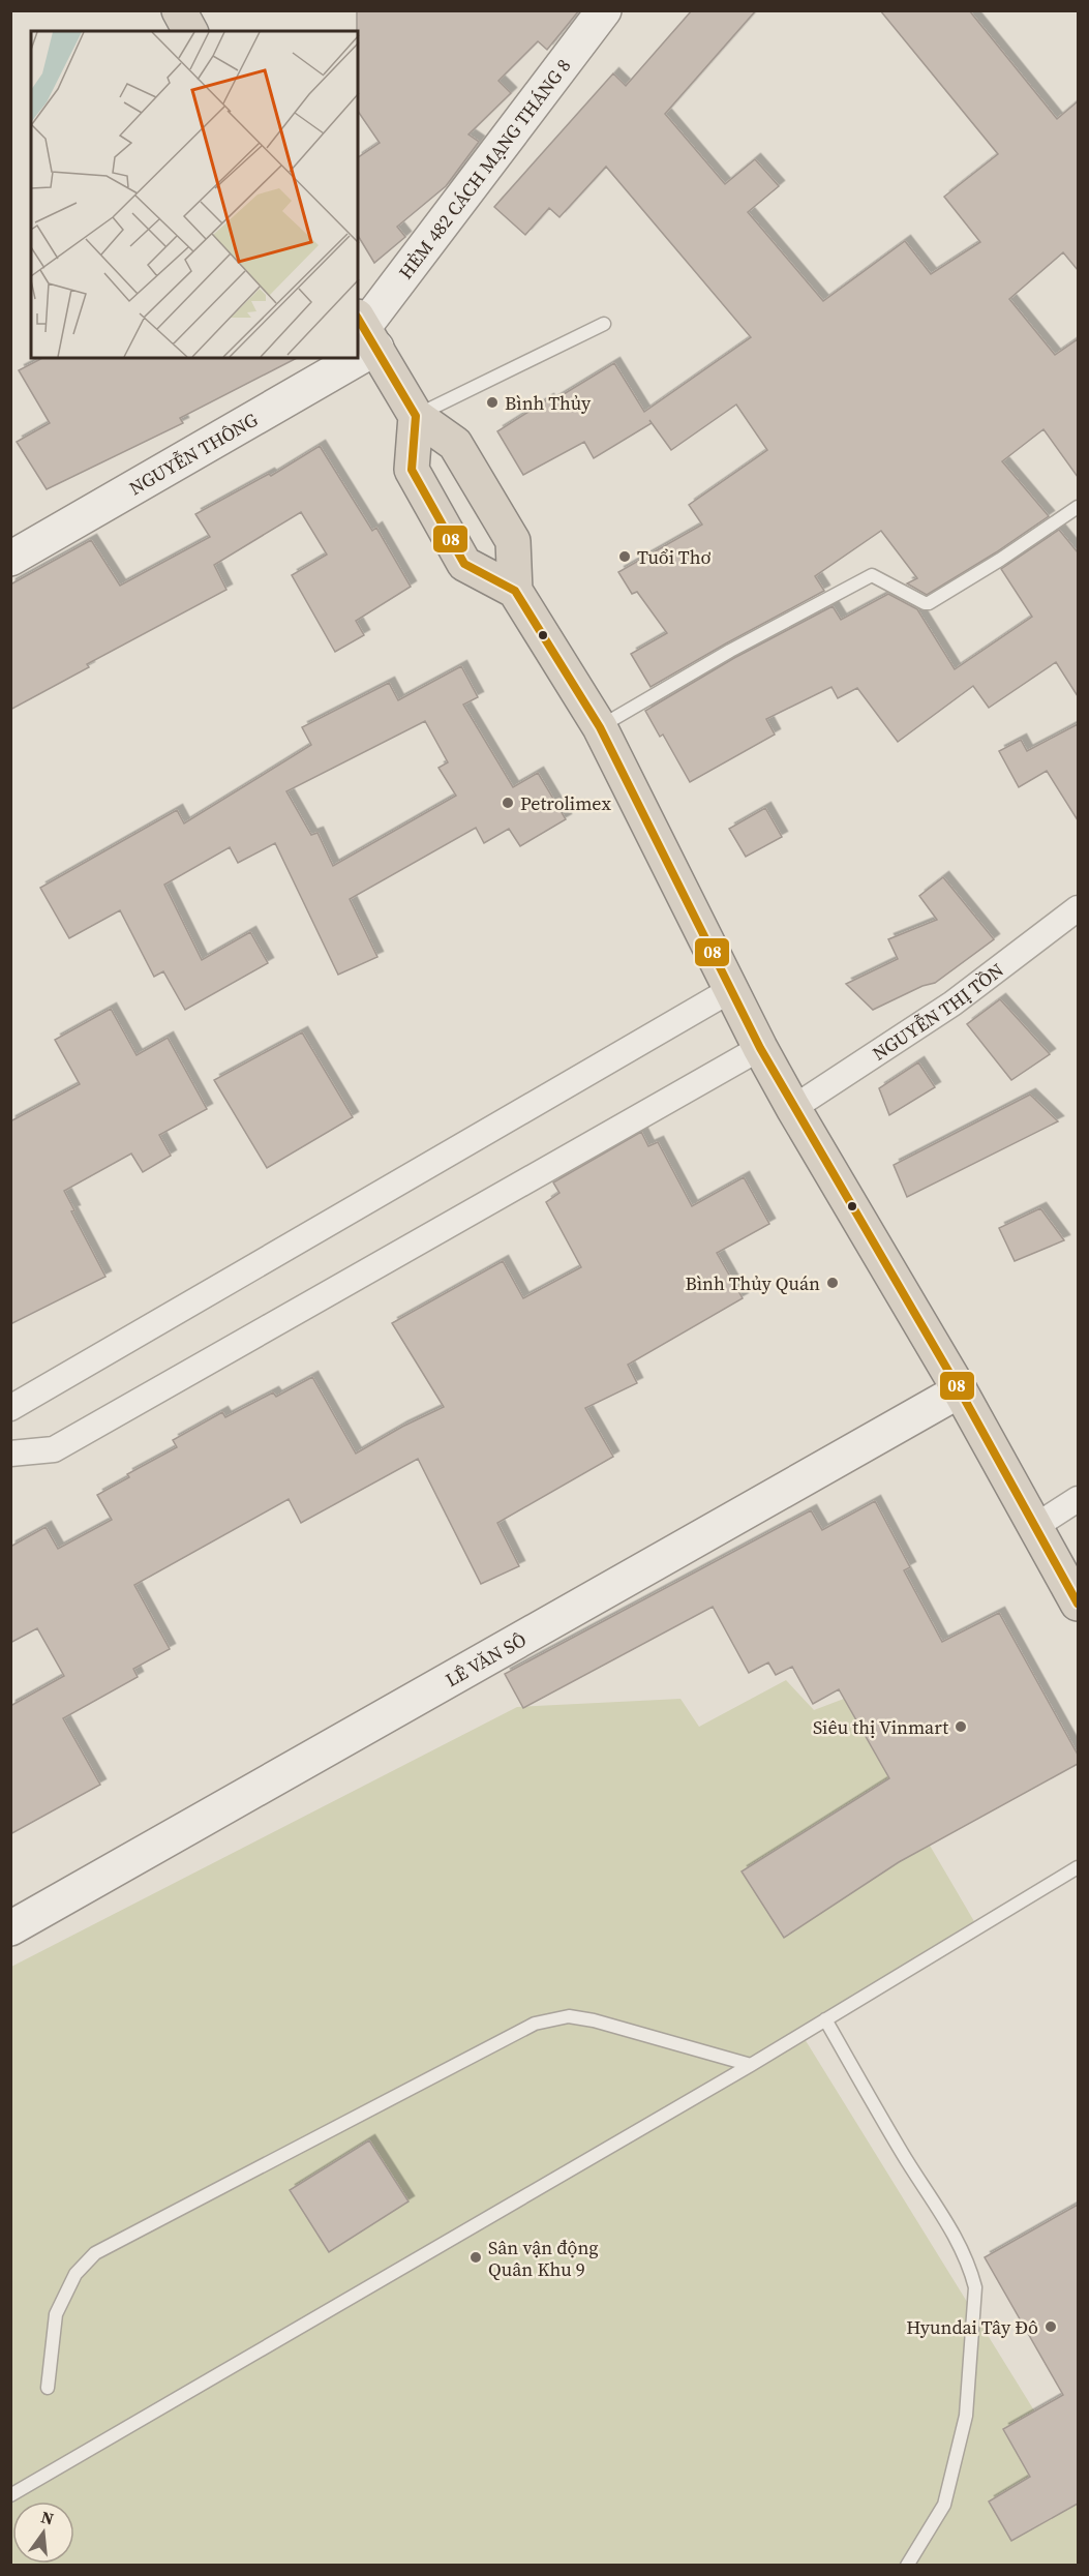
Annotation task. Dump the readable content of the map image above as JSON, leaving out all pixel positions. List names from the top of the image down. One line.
{"streets":{"street":["HẺM 482 CÁCH MẠNG THÁNG 8","NGUYỄN THÔNG","NGUYỄN THỊ TỒN","LÊ VĂN SÔ"]},"places":["Bình Thủy","Tuổi Thơ","Petrolimex","Bình Thủy Quán","Siêu thị Vinmart","Sân vận động Quân Khu 9","Hyundai Tây Đô"],"lines":["transit line 08"],"north":"top"}
